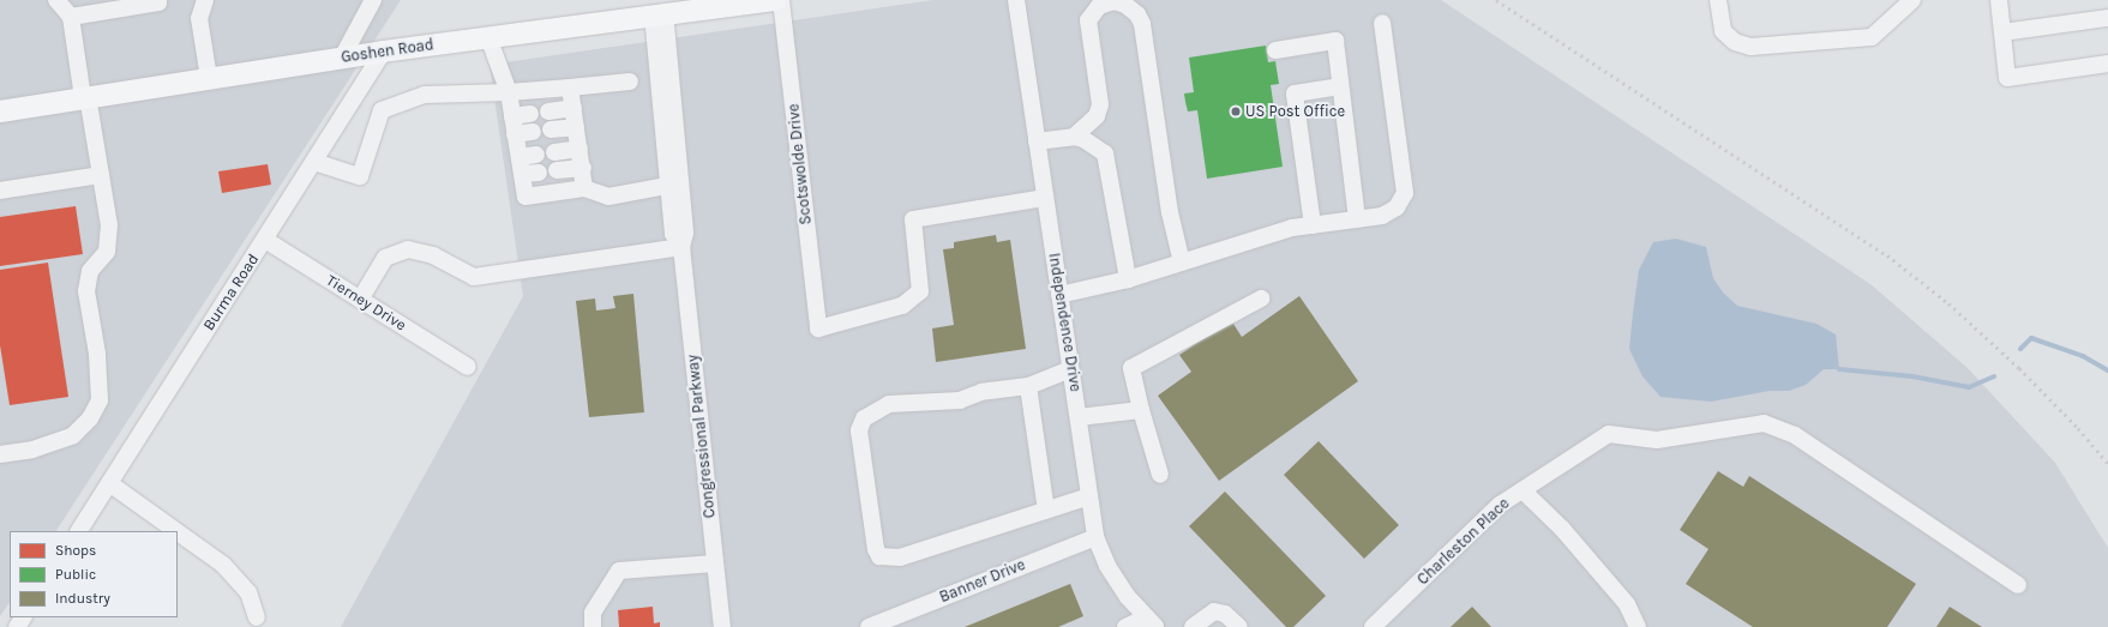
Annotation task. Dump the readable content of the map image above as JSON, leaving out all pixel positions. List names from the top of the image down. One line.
{"streets":{"main road":["Goshen Road"],"street":["Scotswolde Drive","Burma Road","Tierney Drive","Independence Drive","Congressional Parkway","Charleston Place","Banner Drive"]},"crossings":[["Goshen Road","Burma Road"],["Goshen Road","Congressional Parkway"],["Scotswolde Drive","Independence Drive"],["Burma Road","Tierney Drive"],["Independence Drive","Banner Drive"]],"places":["US Post Office"],"legend":["Shops","Public","Industry"]}
